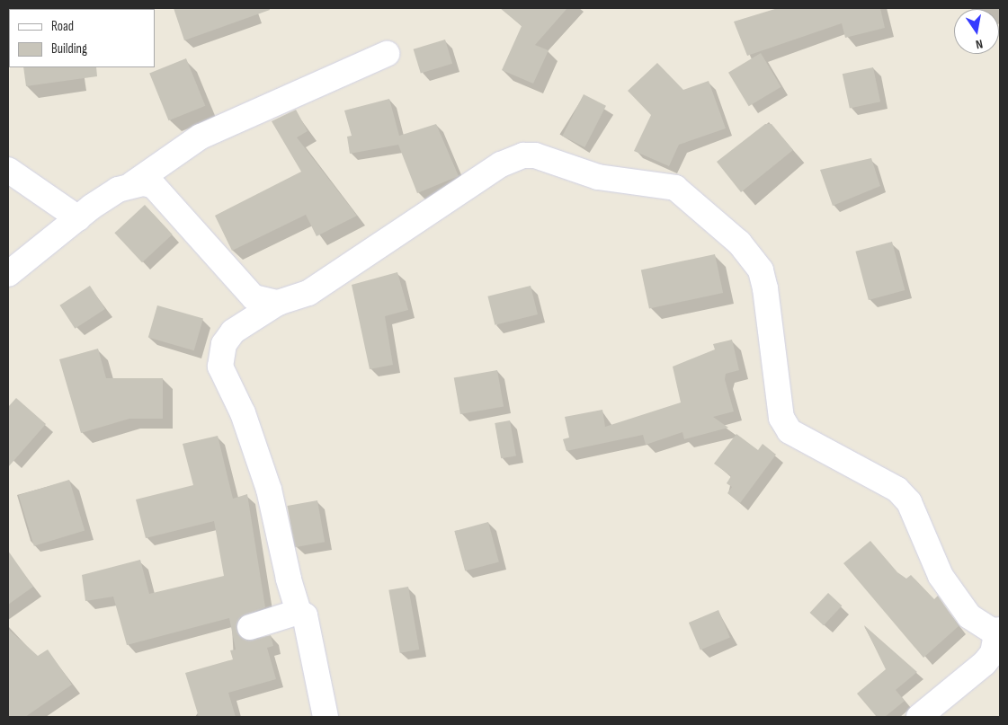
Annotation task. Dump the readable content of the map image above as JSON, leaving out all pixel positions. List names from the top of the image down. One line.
{"legend":["Road","Building"],"north":"bottom"}
